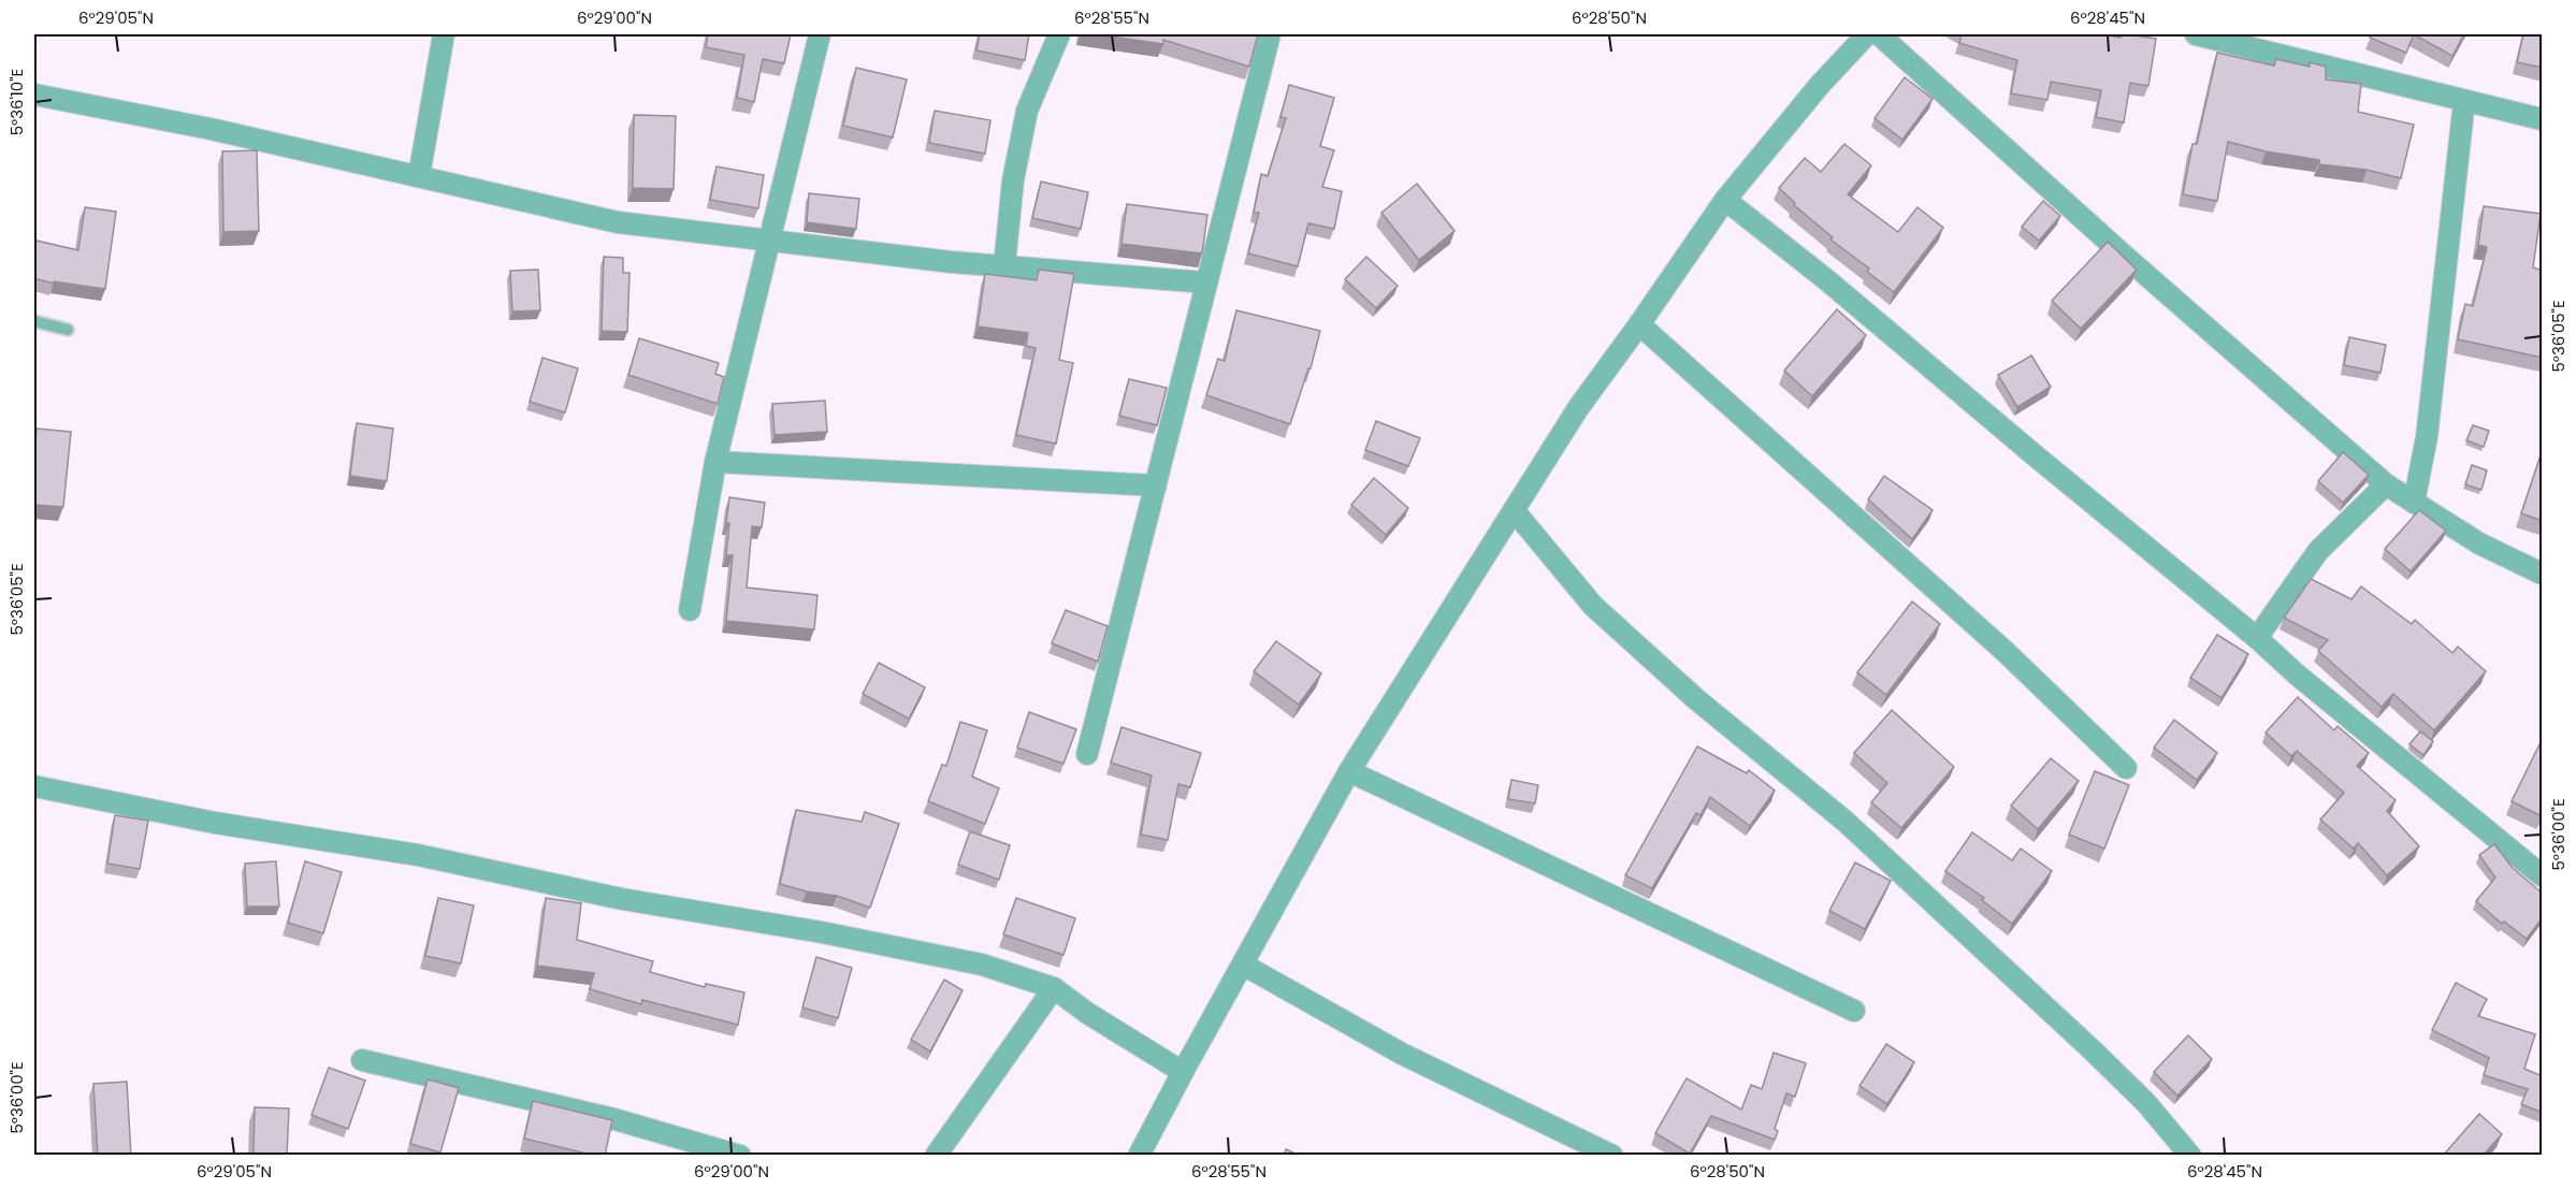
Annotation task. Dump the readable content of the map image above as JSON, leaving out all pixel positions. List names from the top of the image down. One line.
{"coordinates":["6°29'05\"N","6°29'00\"N","6°28'55\"N","6°28'50\"N","6°28'45\"N","5°36'10\"E","5°36'05\"E","5°36'00\"E"]}
